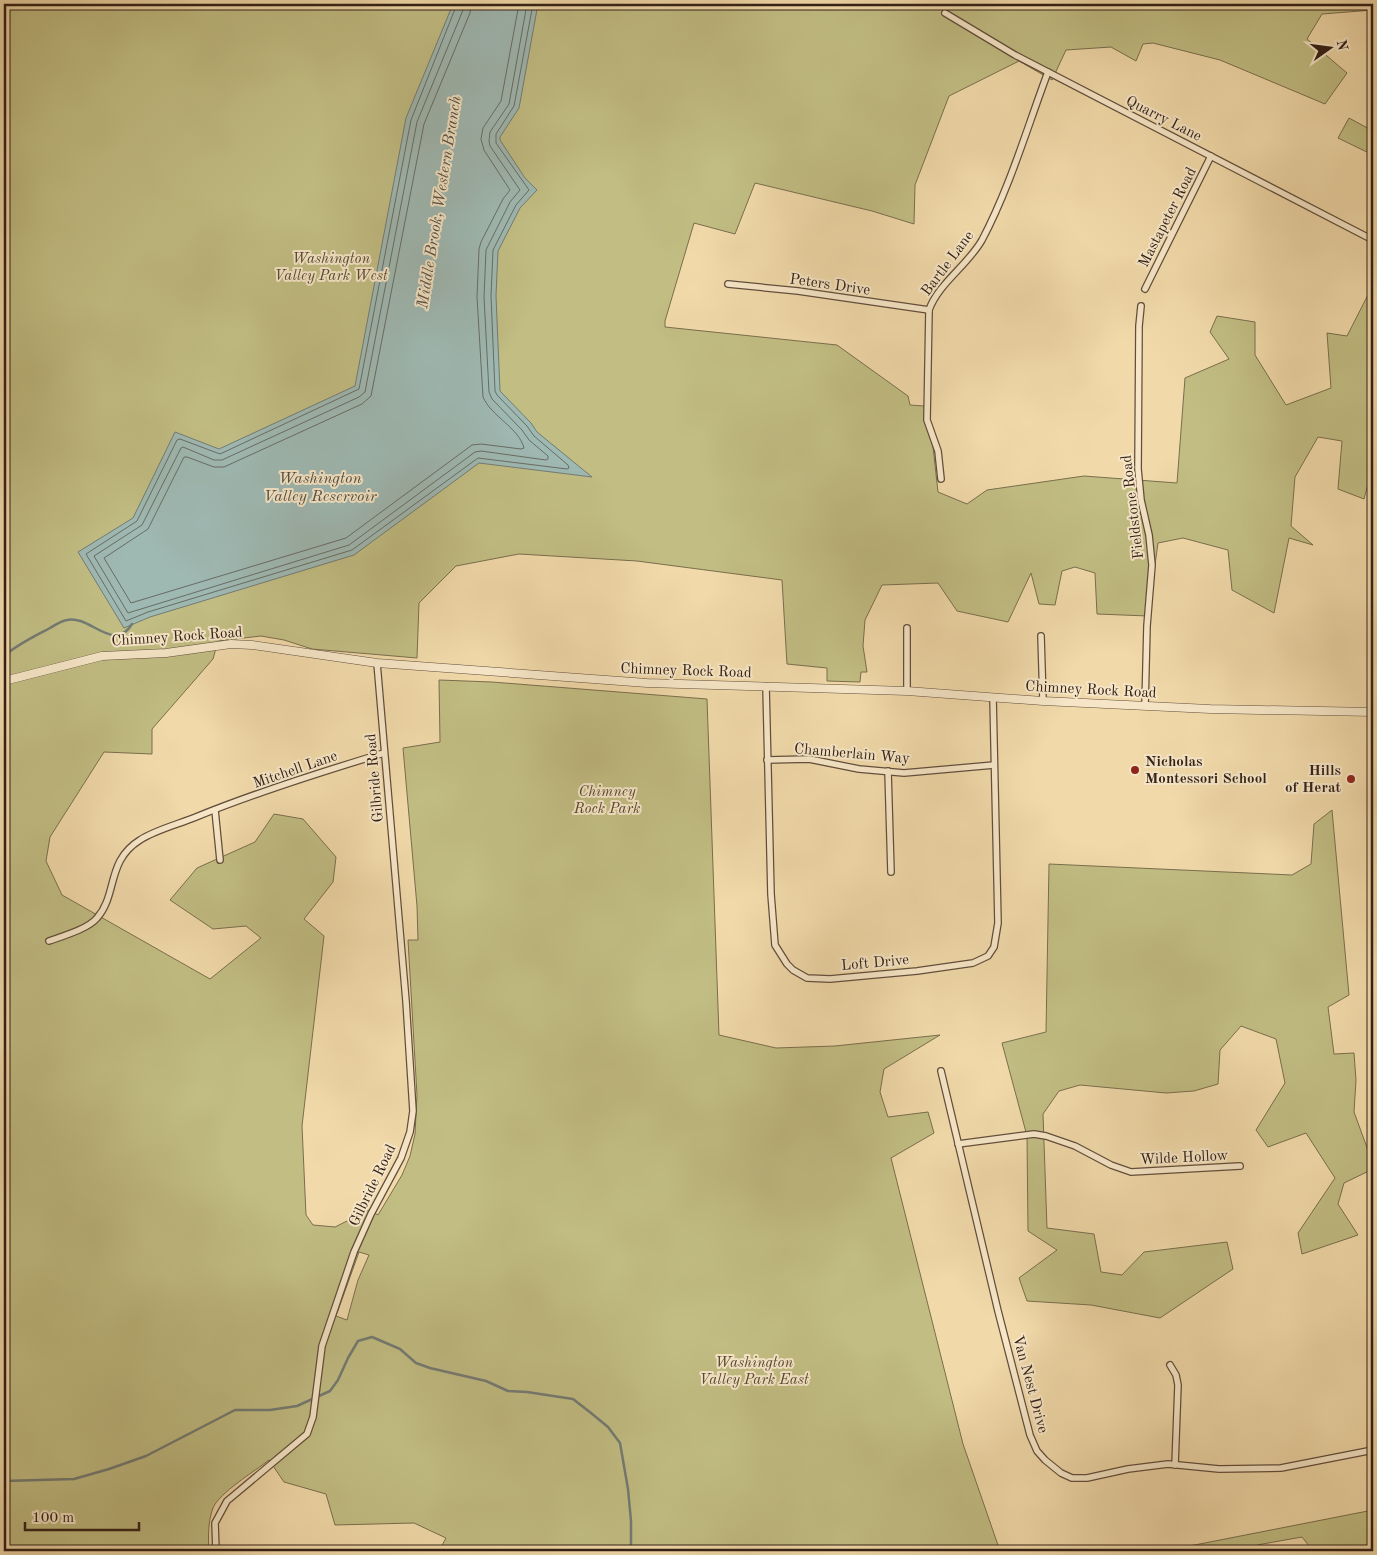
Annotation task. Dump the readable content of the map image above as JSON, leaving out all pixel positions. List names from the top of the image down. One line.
{"streets":{"street":["Quarry Lane","Mastapeter Road","Bartle Lane","Peters Drive","Fieldstone Road","Chimney Rock Road","Chamberlain Way","Mitchell Lane","Gilbride Road","Loft Drive","Wilde Hollow","Van Nest Drive"]},"crossings":[["Quarry Lane","Mastapeter Road"],["Quarry Lane","Bartle Lane"],["Bartle Lane","Peters Drive"],["Fieldstone Road","Chimney Rock Road"],["Chimney Rock Road","Gilbride Road"],["Chimney Rock Road","Loft Drive"],["Chamberlain Way","Loft Drive"],["Mitchell Lane","Gilbride Road"],["Wilde Hollow","Van Nest Drive"]],"water":["Middle Brook, Western Branch","Washington Valley Reservoir"],"parks":["Washington Valley Park West","Chimney Rock Park","Washington Valley Park East"],"places":["Nicholas Montessori School","Hills of Herat"],"scale_bar":"100 m","north":"right"}
